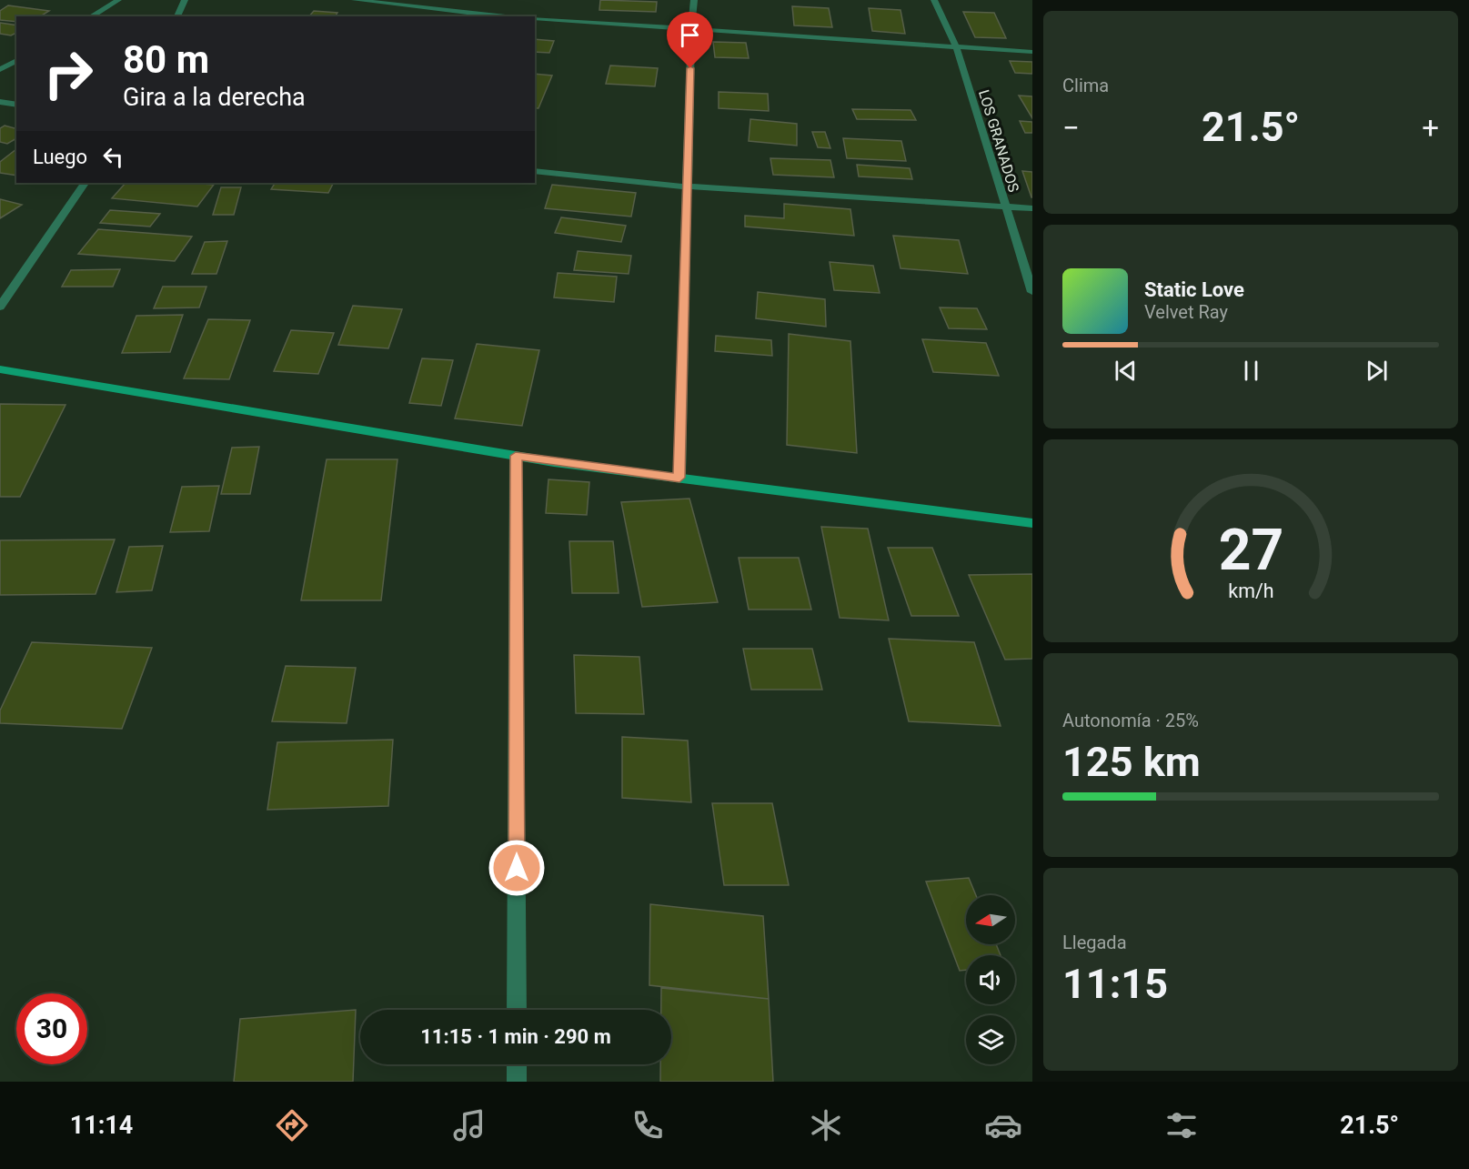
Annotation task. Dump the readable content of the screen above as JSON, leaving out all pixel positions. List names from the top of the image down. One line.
{"streets":{"street":["LOS GRANADOS"]},"north":"left","page":{"tile":["Clima",["Autonomía · 25%","125 km"],["Llegada","11:15"]],"turn":["80 m","Gira a la derecha"],"heat":["−","21.5°","+"],"then":"Luego","song":["Static Love","Velvet Ray"],"limit":"30","trip":"11:15 · 1 min · 290 m","tabs":["11:14","21.5°"],"gauge":["27","km/h"]}}
